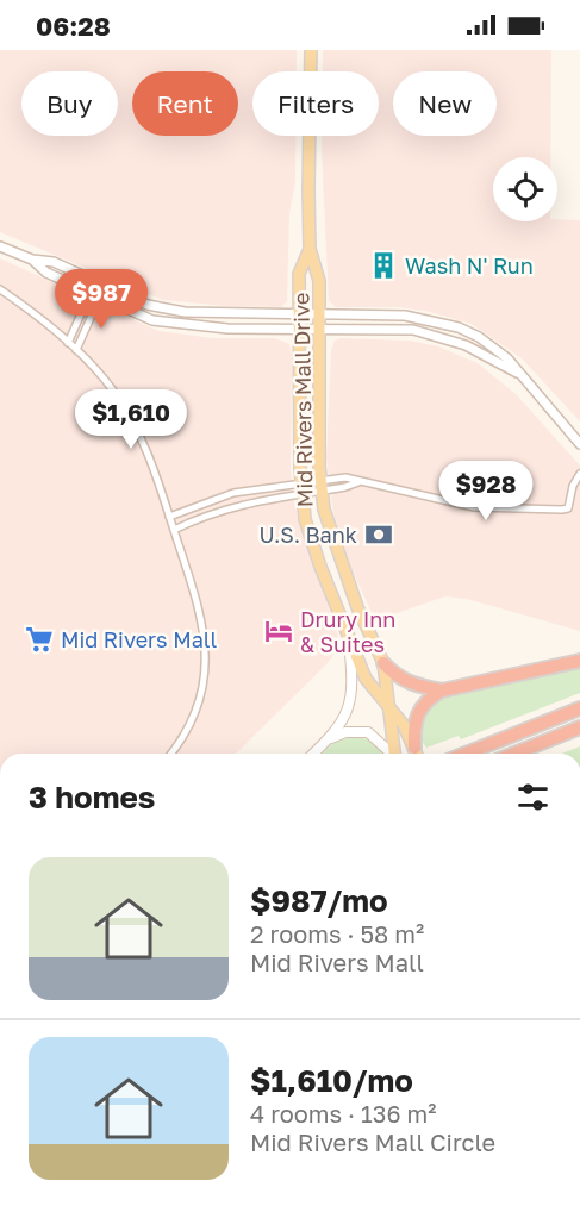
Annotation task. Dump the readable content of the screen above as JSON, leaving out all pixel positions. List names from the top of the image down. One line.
{"streets":{"main road":["Mid Rivers Mall Drive"]},"places":{"building":["Wash N' Run"],"bank":["U.S. Bank"],"hotel":["Drury Inn & Suites"],"supermarket":["Mid Rivers Mall"]},"page":{"status":"06:28","chip":["Buy","Rent","Filters","New"],"price":["$987","$1,610","$928"],"heading":"3 homes","list":[{"name":"$987/mo","note":"2 rooms · 58 m² · Mid Rivers Mall"},{"name":"$1,610/mo","note":"4 rooms · 136 m² · Mid Rivers Mall Circle"}]}}
